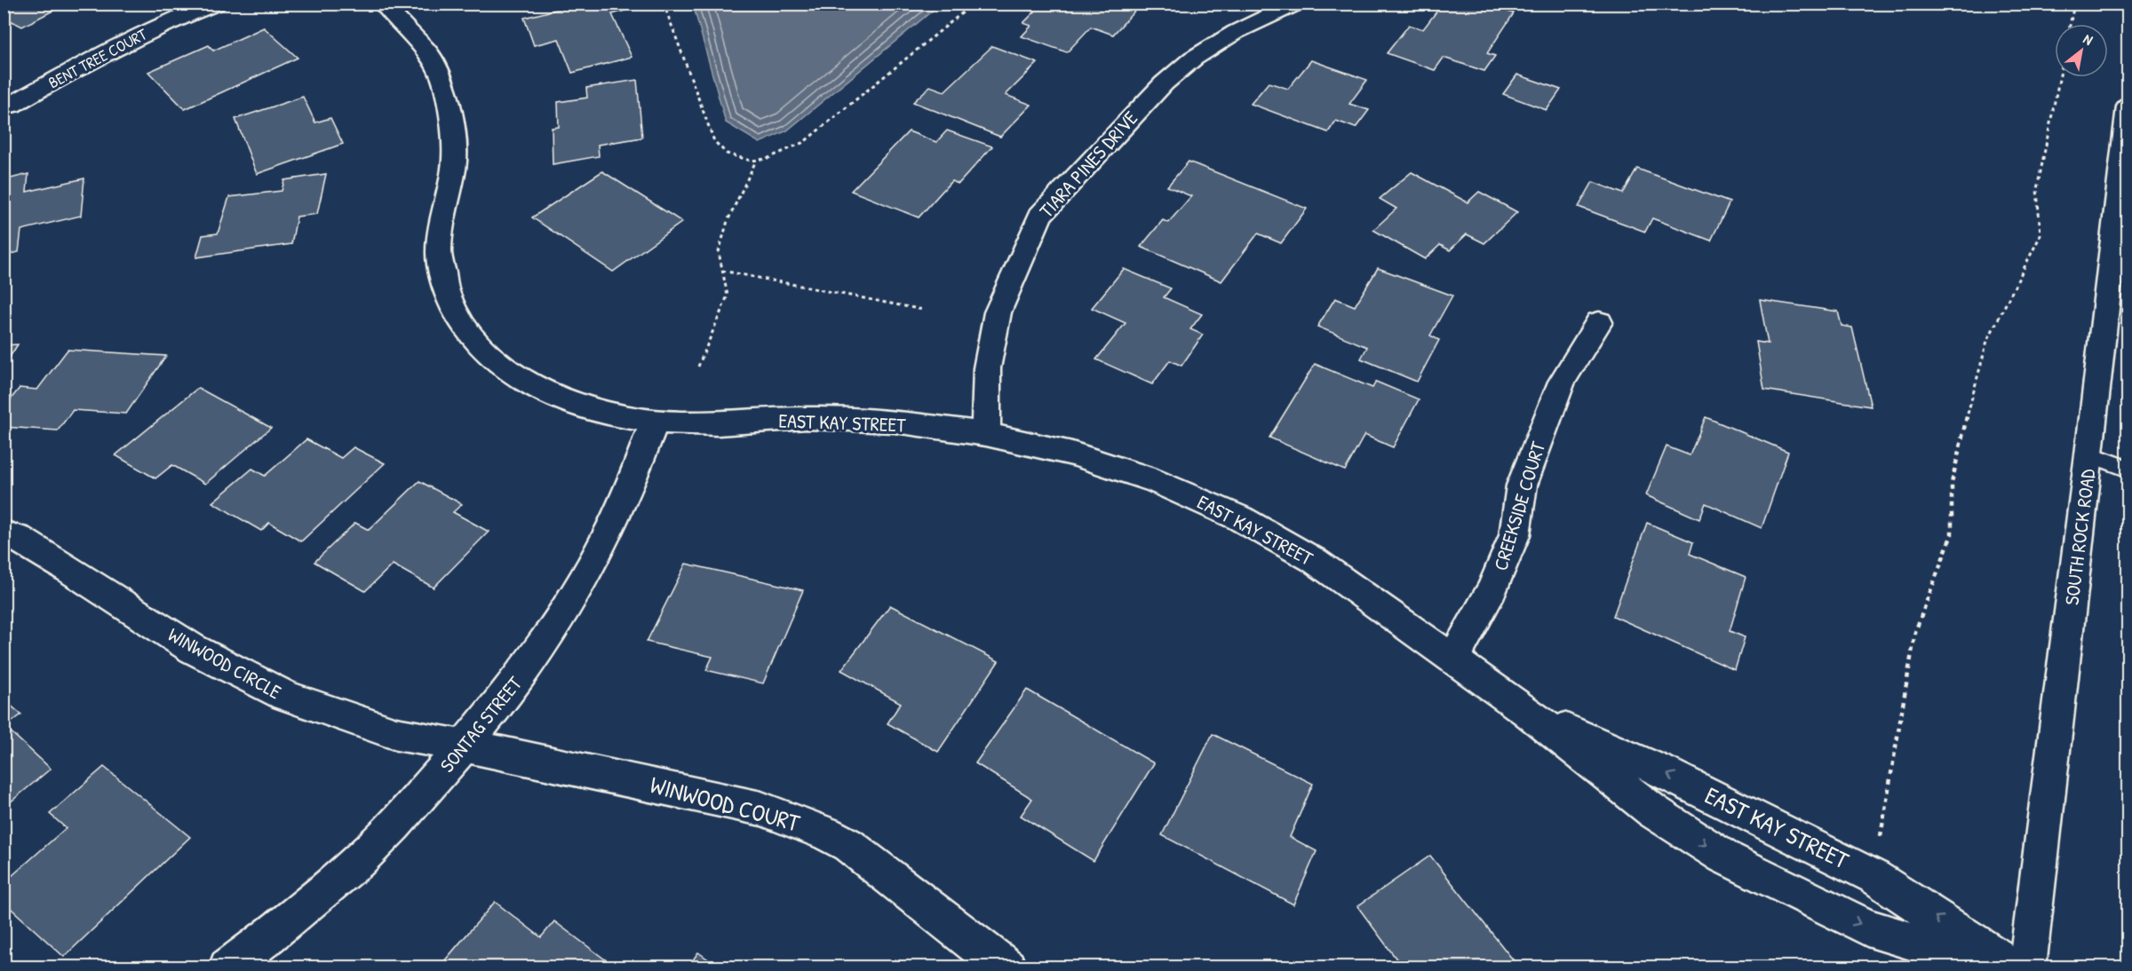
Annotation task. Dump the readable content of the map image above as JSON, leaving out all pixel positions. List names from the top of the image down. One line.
{"streets":{"street":["BENT TREE COURT","TIARA PINES DRIVE","EAST KAY STREET","CREEKSIDE COURT","SOUTH ROCK ROAD","WINWOOD CIRCLE","SONTAG STREET","WINWOOD COURT"]},"crossings":[["TIARA PINES DRIVE","EAST KAY STREET"],["EAST KAY STREET","CREEKSIDE COURT"],["EAST KAY STREET","SONTAG STREET"],["WINWOOD CIRCLE","SONTAG STREET"],["WINWOOD CIRCLE","WINWOOD COURT"],["SONTAG STREET","WINWOOD COURT"]],"north":"top right"}
